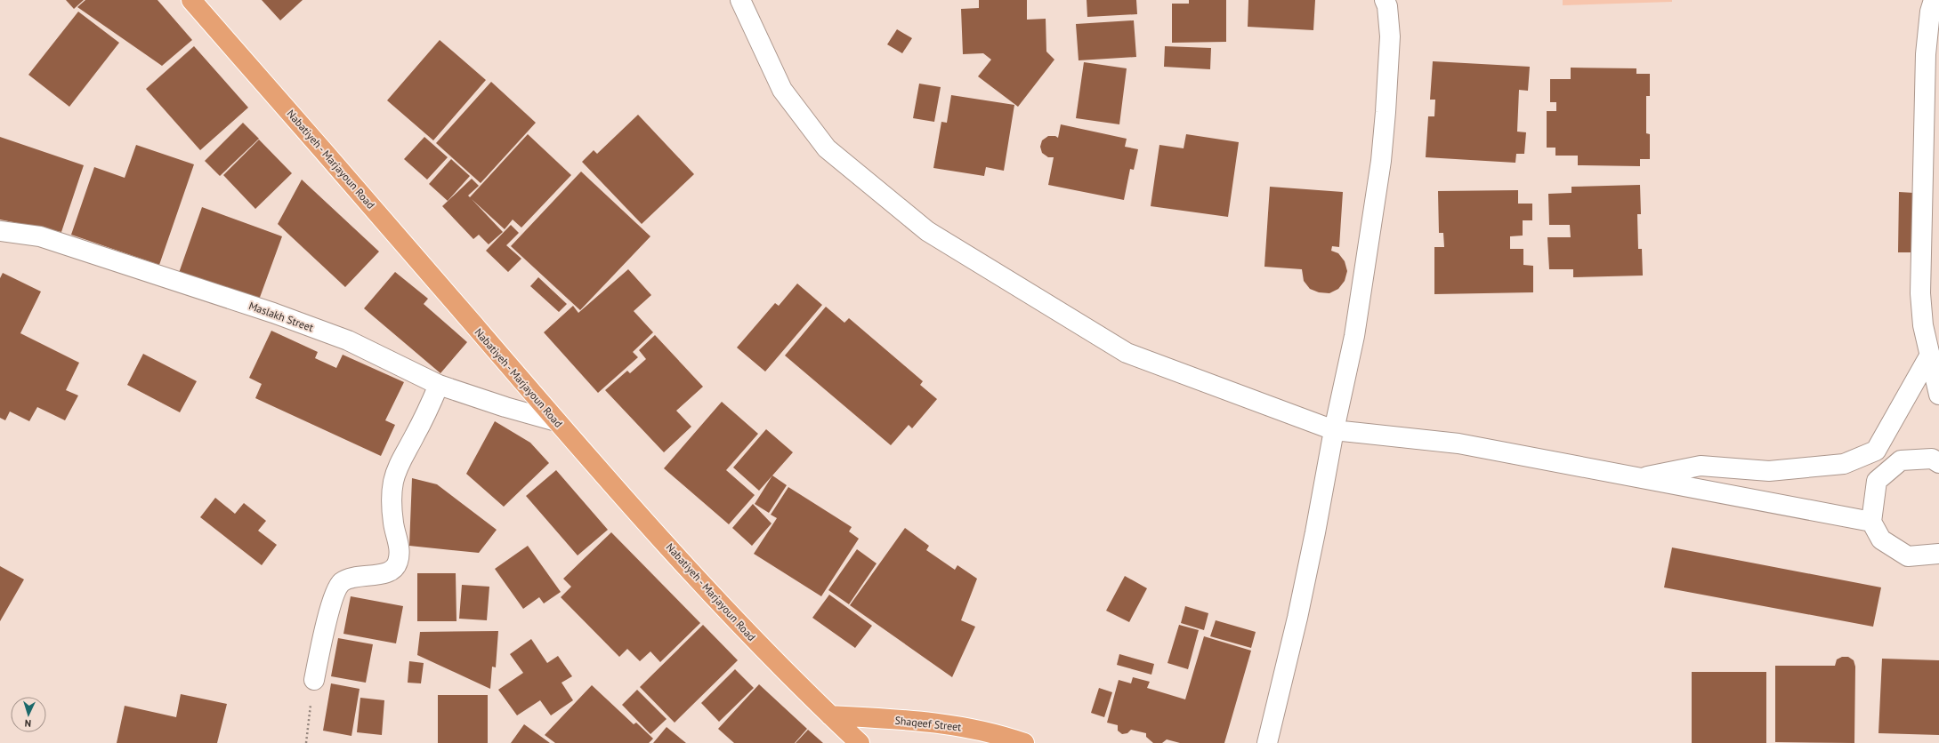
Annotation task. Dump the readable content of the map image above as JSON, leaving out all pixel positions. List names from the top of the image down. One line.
{"streets":{"main road":["Nabatiyeh - Marjayoun Road","Shaqeef Street"],"street":["Maslakh Street"]},"crossings":[["Nabatiyeh - Marjayoun Road","Maslakh Street"],["Nabatiyeh - Marjayoun Road","Shaqeef Street"]],"north":"bottom"}
